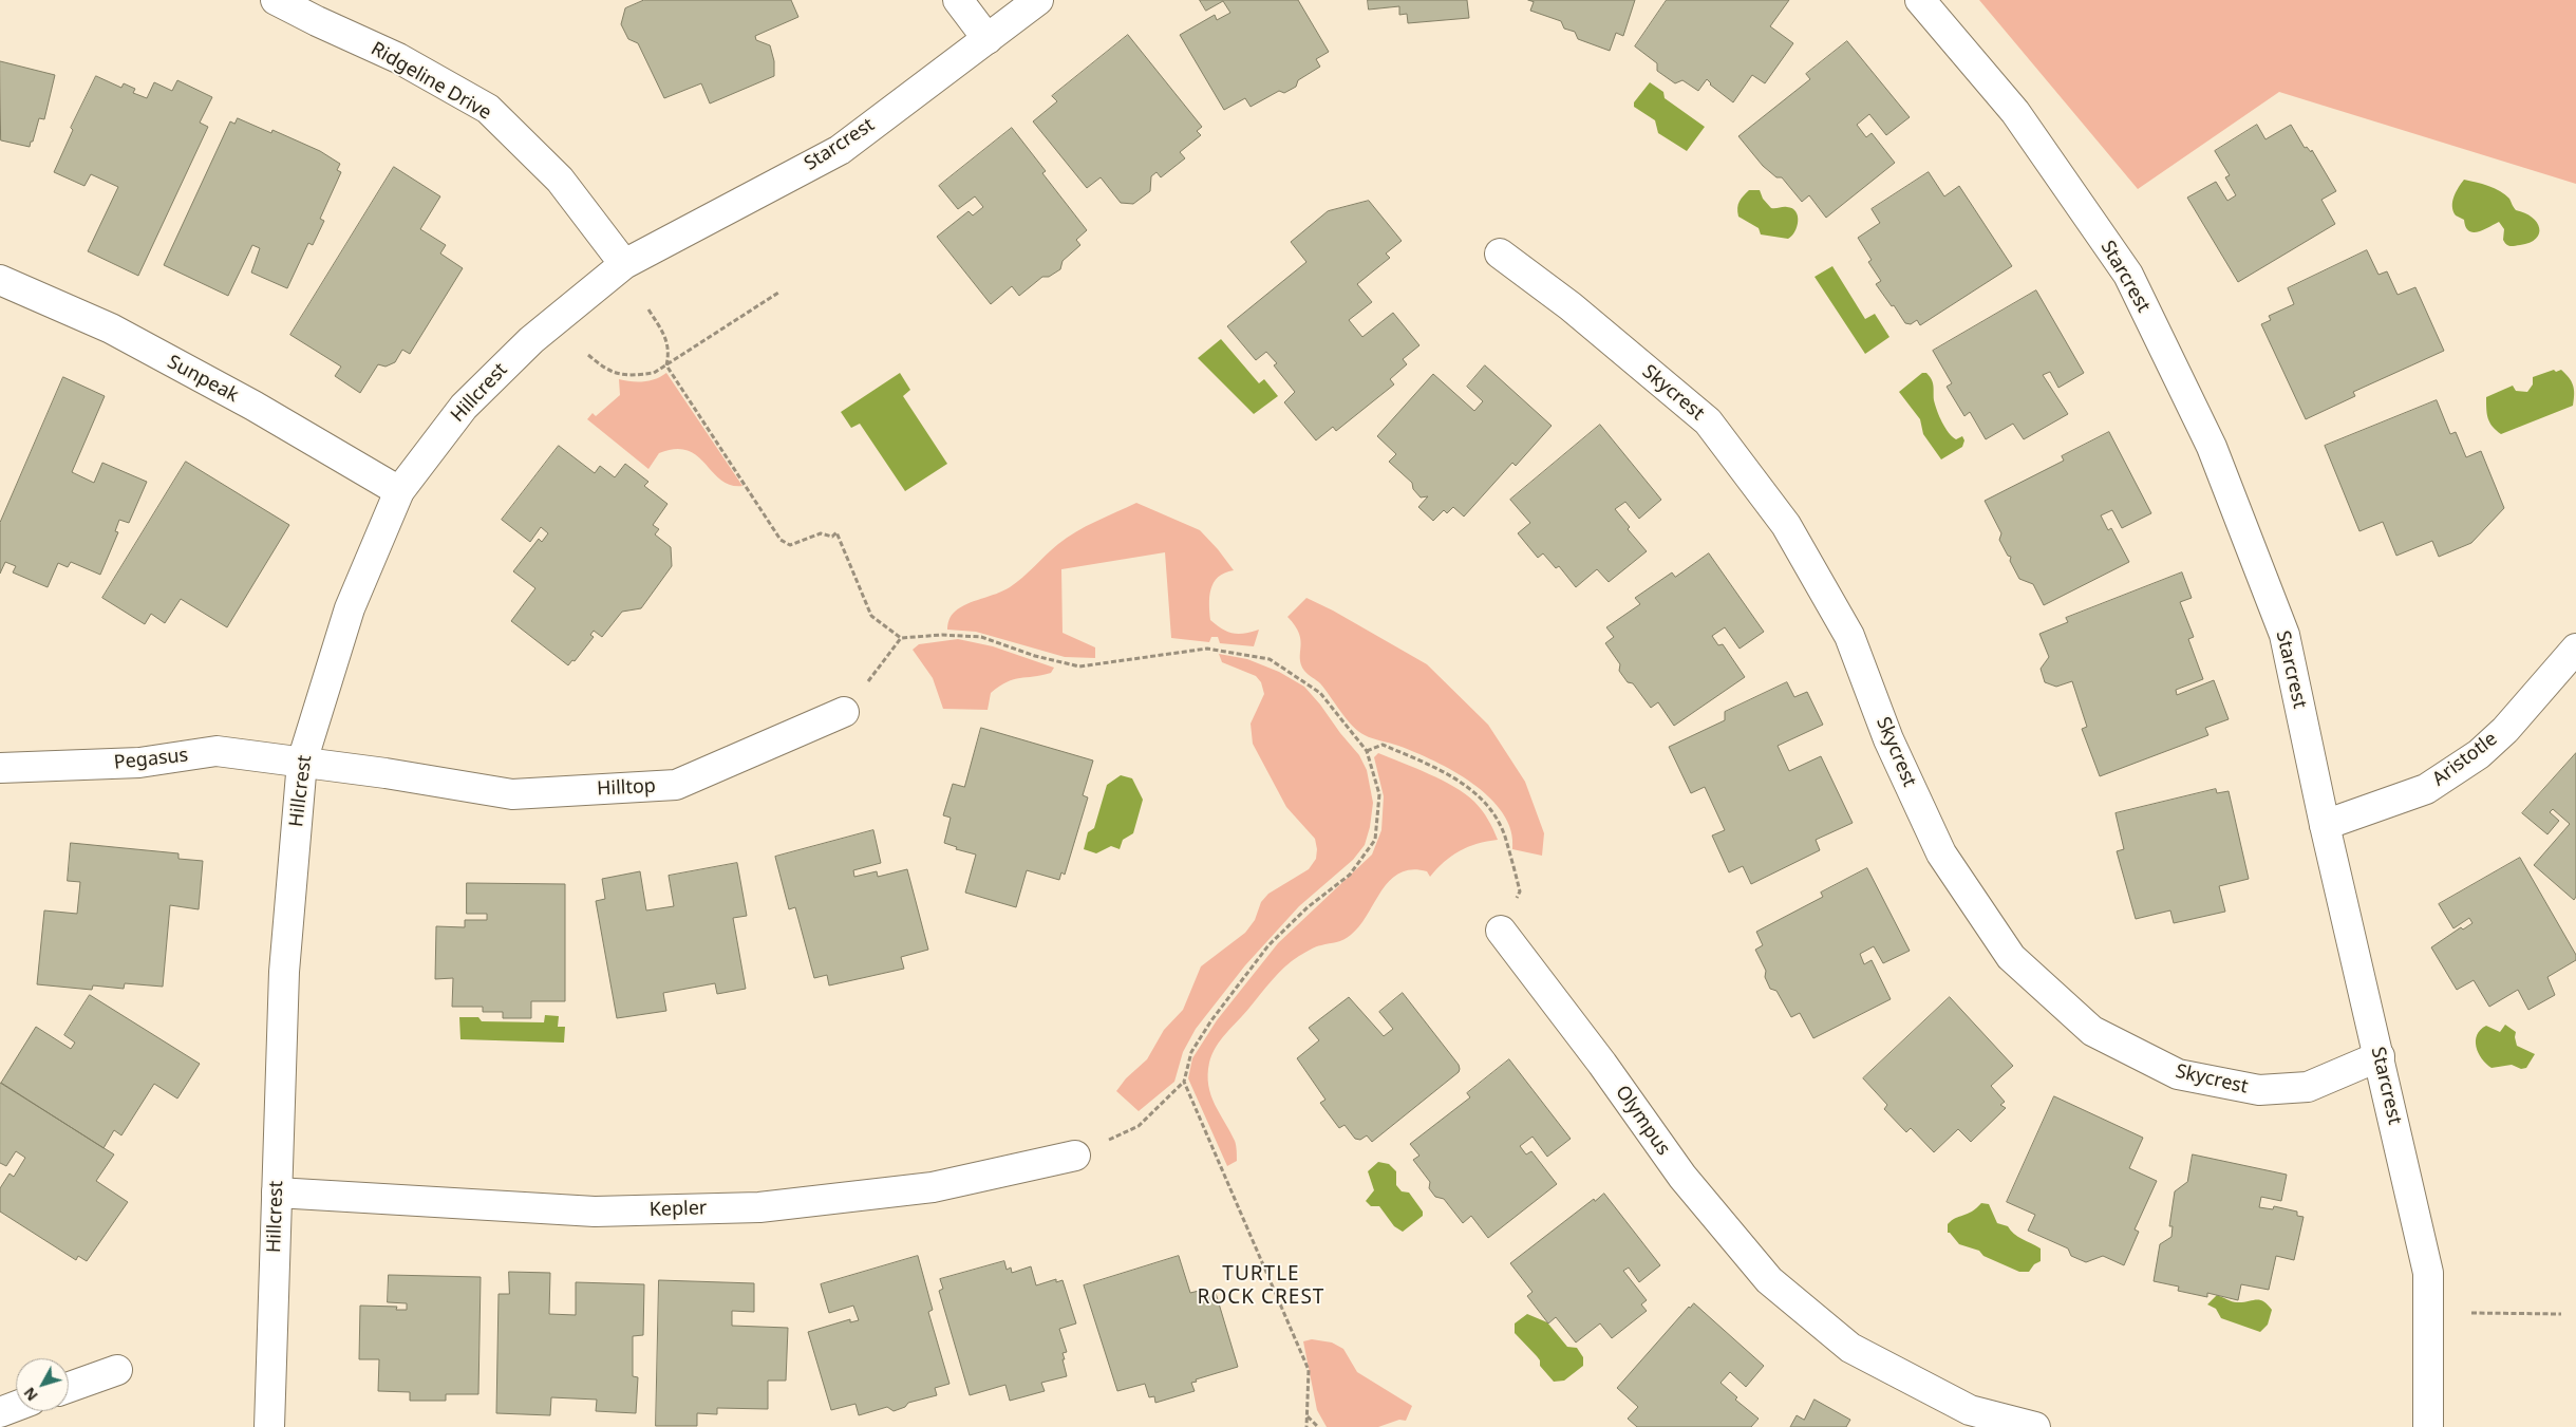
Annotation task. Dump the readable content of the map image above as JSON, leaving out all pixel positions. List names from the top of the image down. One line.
{"streets":{"street":["Ridgeline Drive","Starcrest","Sunpeak","Hillcrest","Skycrest","Pegasus","Aristotle","Hilltop","Olympus","Kepler"]},"crossings":[["Ridgeline Drive","Starcrest"],["Ridgeline Drive","Hillcrest"],["Starcrest","Hillcrest"],["Starcrest","Skycrest"],["Starcrest","Aristotle"],["Sunpeak","Hillcrest"],["Hillcrest","Pegasus"],["Hillcrest","Hilltop"],["Hillcrest","Kepler"],["Pegasus","Hilltop"]],"districts":["TURTLE ROCK CREST"],"north":"bottom left"}
